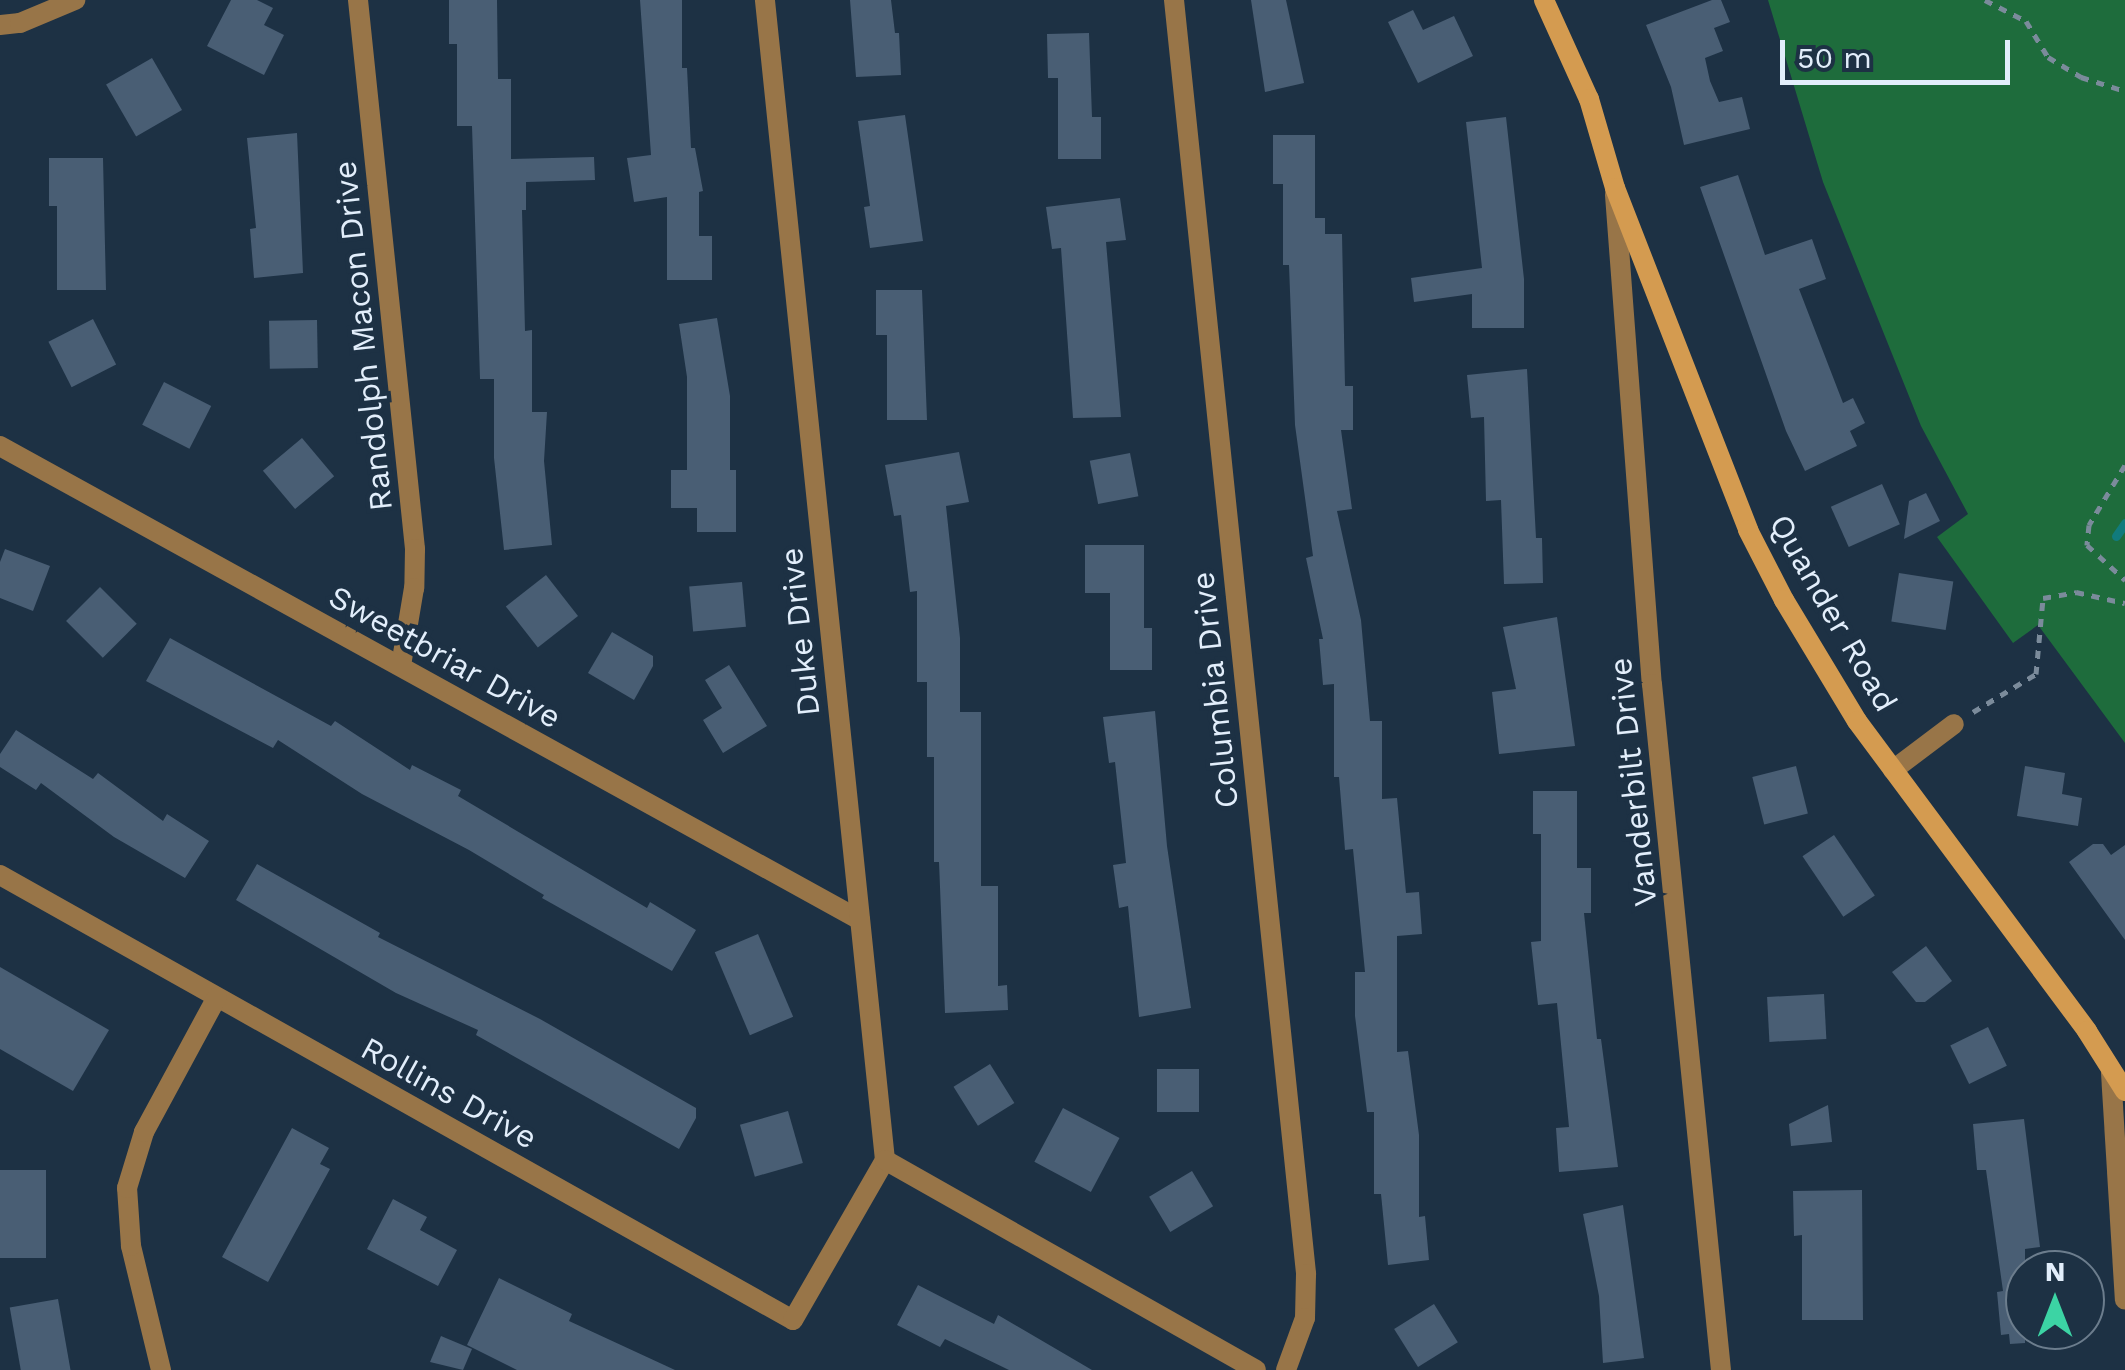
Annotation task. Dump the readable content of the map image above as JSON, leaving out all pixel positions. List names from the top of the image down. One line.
{"streets":{"street":["Randolph Macon Drive","Quander Road","Duke Drive","Sweetbriar Drive","Columbia Drive","Vanderbilt Drive","Rollins Drive"]},"crossings":[["Randolph Macon Drive","Sweetbriar Drive"],["Quander Road","Vanderbilt Drive"],["Duke Drive","Sweetbriar Drive"],["Duke Drive","Rollins Drive"]],"scale_bar":"50 m","north":"top"}
